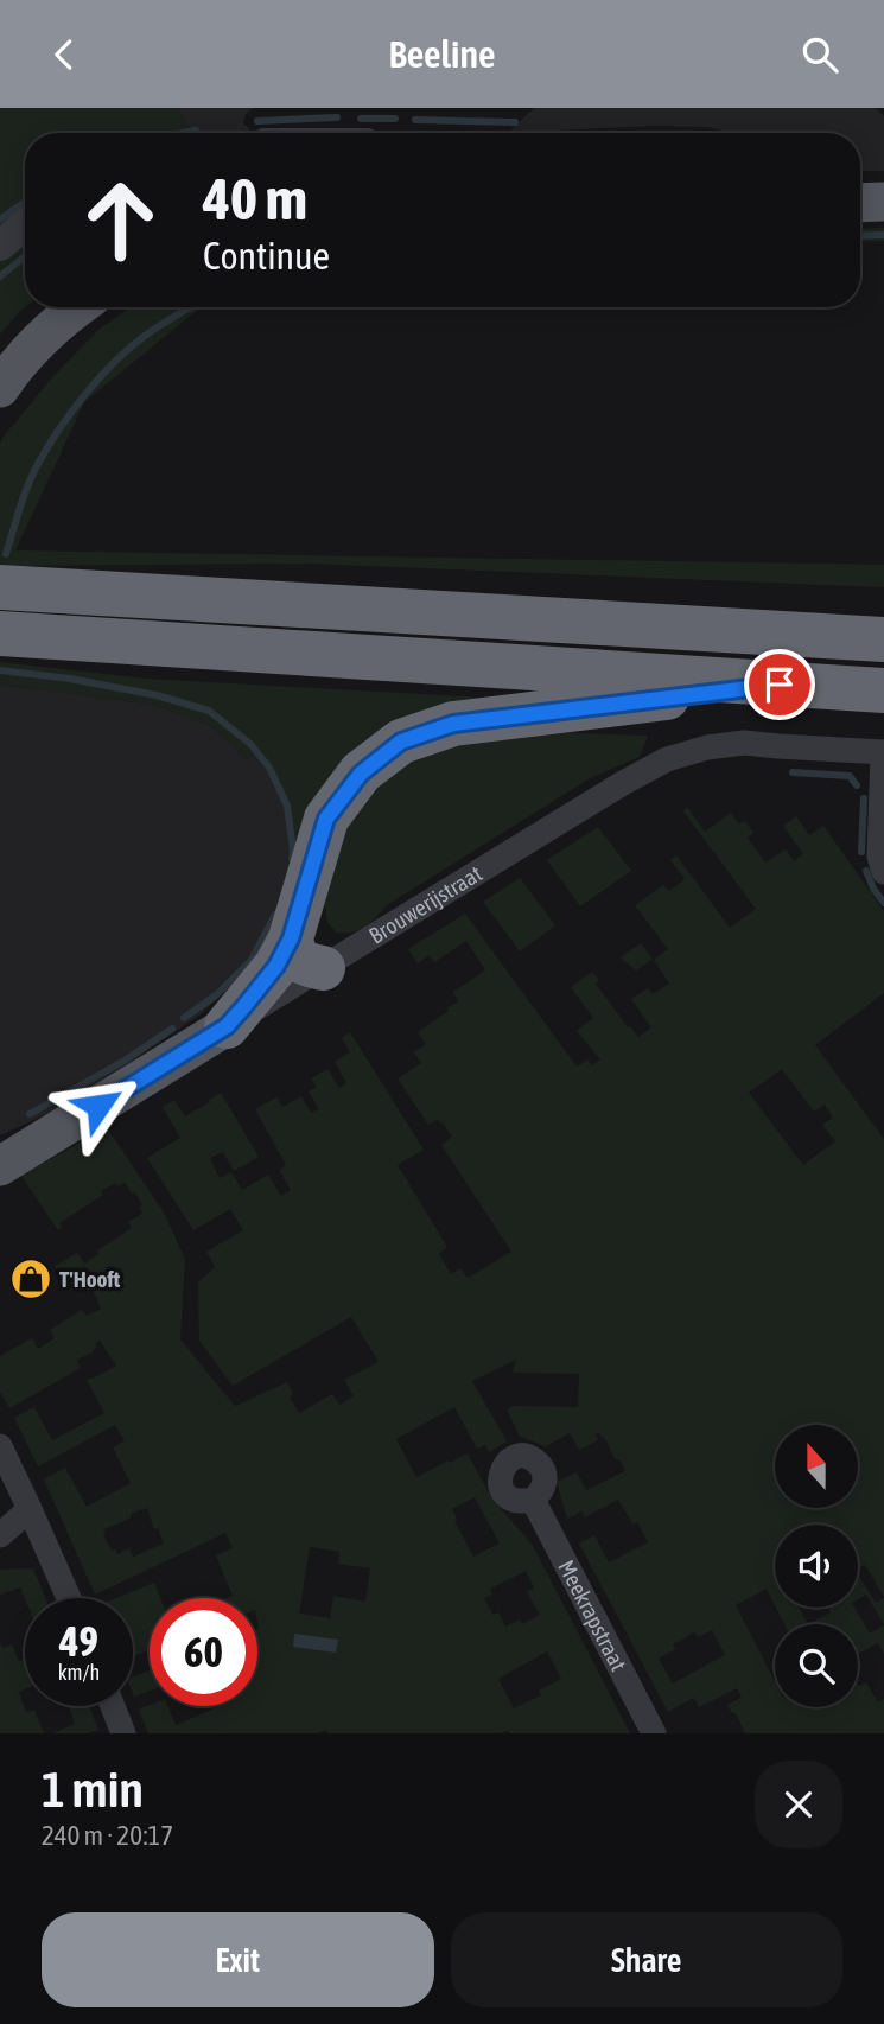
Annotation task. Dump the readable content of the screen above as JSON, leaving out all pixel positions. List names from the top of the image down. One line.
{"streets":{"street":["Brouwerijstraat","Meekrapstraat"]},"places":{"shop":["T'Hooft"]},"north":"top","page":{"header":"Beeline","turn":["40 m","Continue"],"speed":"49 km/h","limit":"60","heading":["1 min","240 m · 20:17"],"buttons":["Exit","Share"]}}
